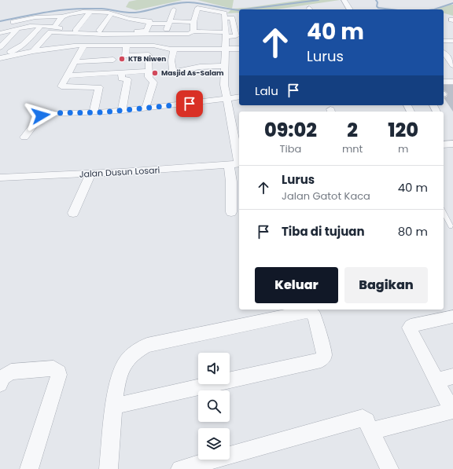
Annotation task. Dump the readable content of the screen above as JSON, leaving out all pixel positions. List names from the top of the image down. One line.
{"streets":{"street":["Jalan Dusun Losari"]},"places":["KTB Niwen","Masjid As-Salam"],"page":{"turn":["40 m","Lurus"],"then":"Lalu","eta":["09:02","Tiba","2","mnt","120","m"],"list":[{"name":"Lurus","note":"Jalan Gatot Kaca","value":"40 m"},{"name":"Tiba di tujuan","value":"80 m"}],"buttons":["Keluar","Bagikan"]}}
